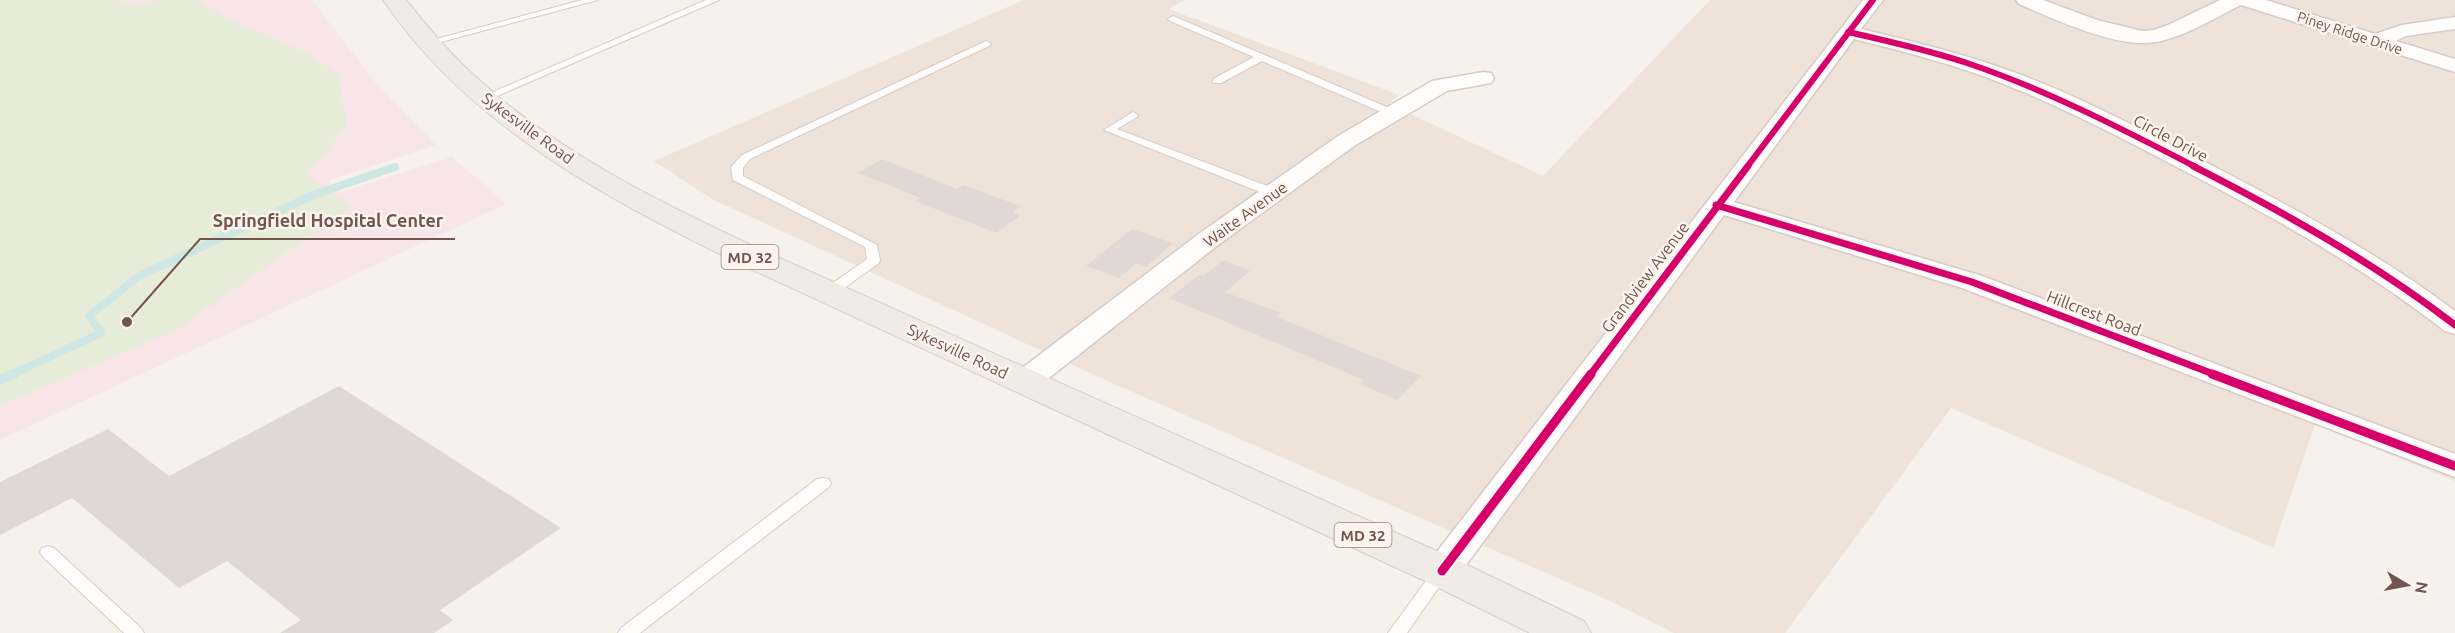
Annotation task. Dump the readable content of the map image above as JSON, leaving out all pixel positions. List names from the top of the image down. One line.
{"streets":{"main road":["Sykesville Road","MD 32"],"street":["Piney Ridge Drive","Circle Drive","Waite Avenue","Grandview Avenue","Hillcrest Road"]},"crossings":[["Sykesville Road","Waite Avenue"],["Sykesville Road","Grandview Avenue"],["Circle Drive","Grandview Avenue"],["Grandview Avenue","Hillcrest Road"]],"places":["Springfield Hospital Center"],"north":"right"}
